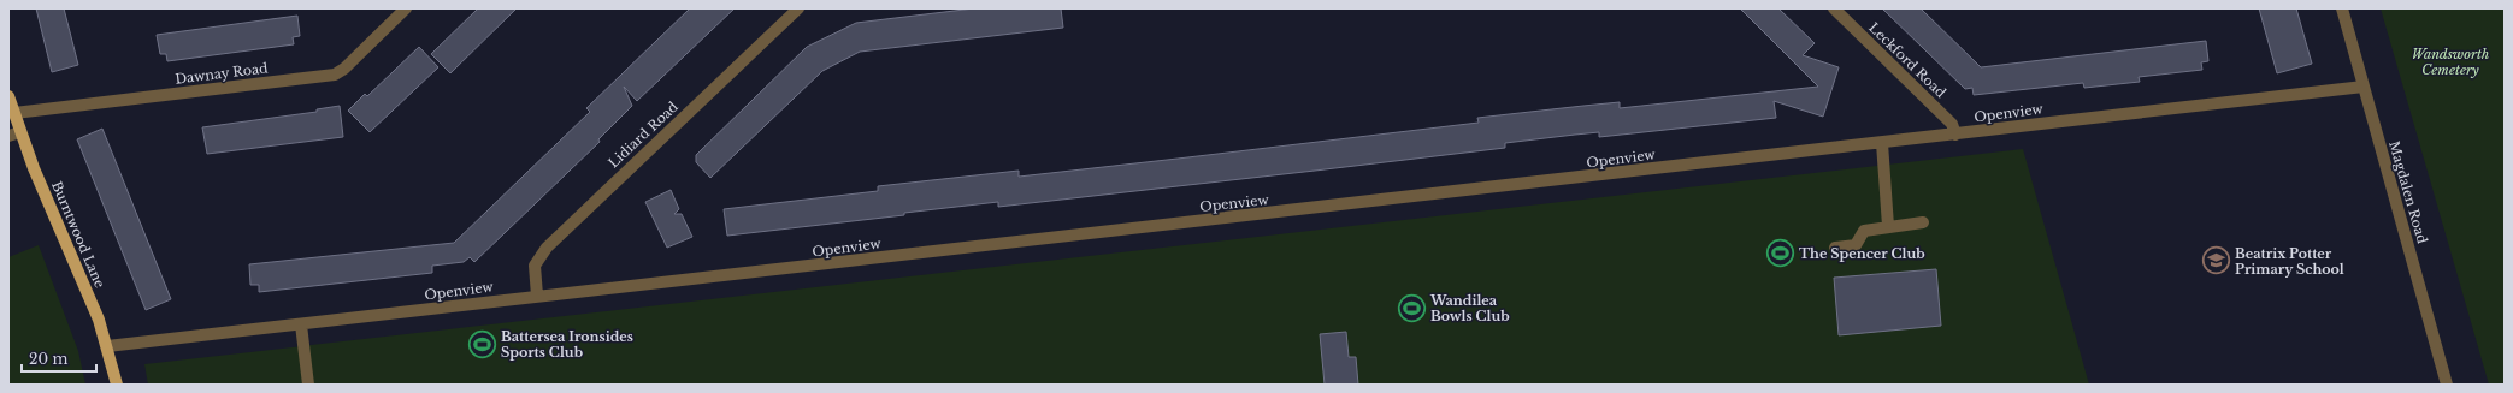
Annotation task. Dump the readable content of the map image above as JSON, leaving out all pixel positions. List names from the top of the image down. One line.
{"streets":{"main road":["Burntwood Lane"],"street":["Leckford Road","Dawnay Road","Openview","Lidiard Road","Magdalen Road"]},"crossings":[["Leckford Road","Openview"],["Dawnay Road","Burntwood Lane"],["Openview","Lidiard Road"],["Openview","Magdalen Road"],["Openview","Burntwood Lane"]],"parks":["Wandsworth Cemetery"],"places":{"sports":["The Spencer Club","Wandilea Bowls Club","Battersea Ironsides Sports Club"],"school or university":["Beatrix Potter Primary School"]},"scale_bar":"20 m"}
